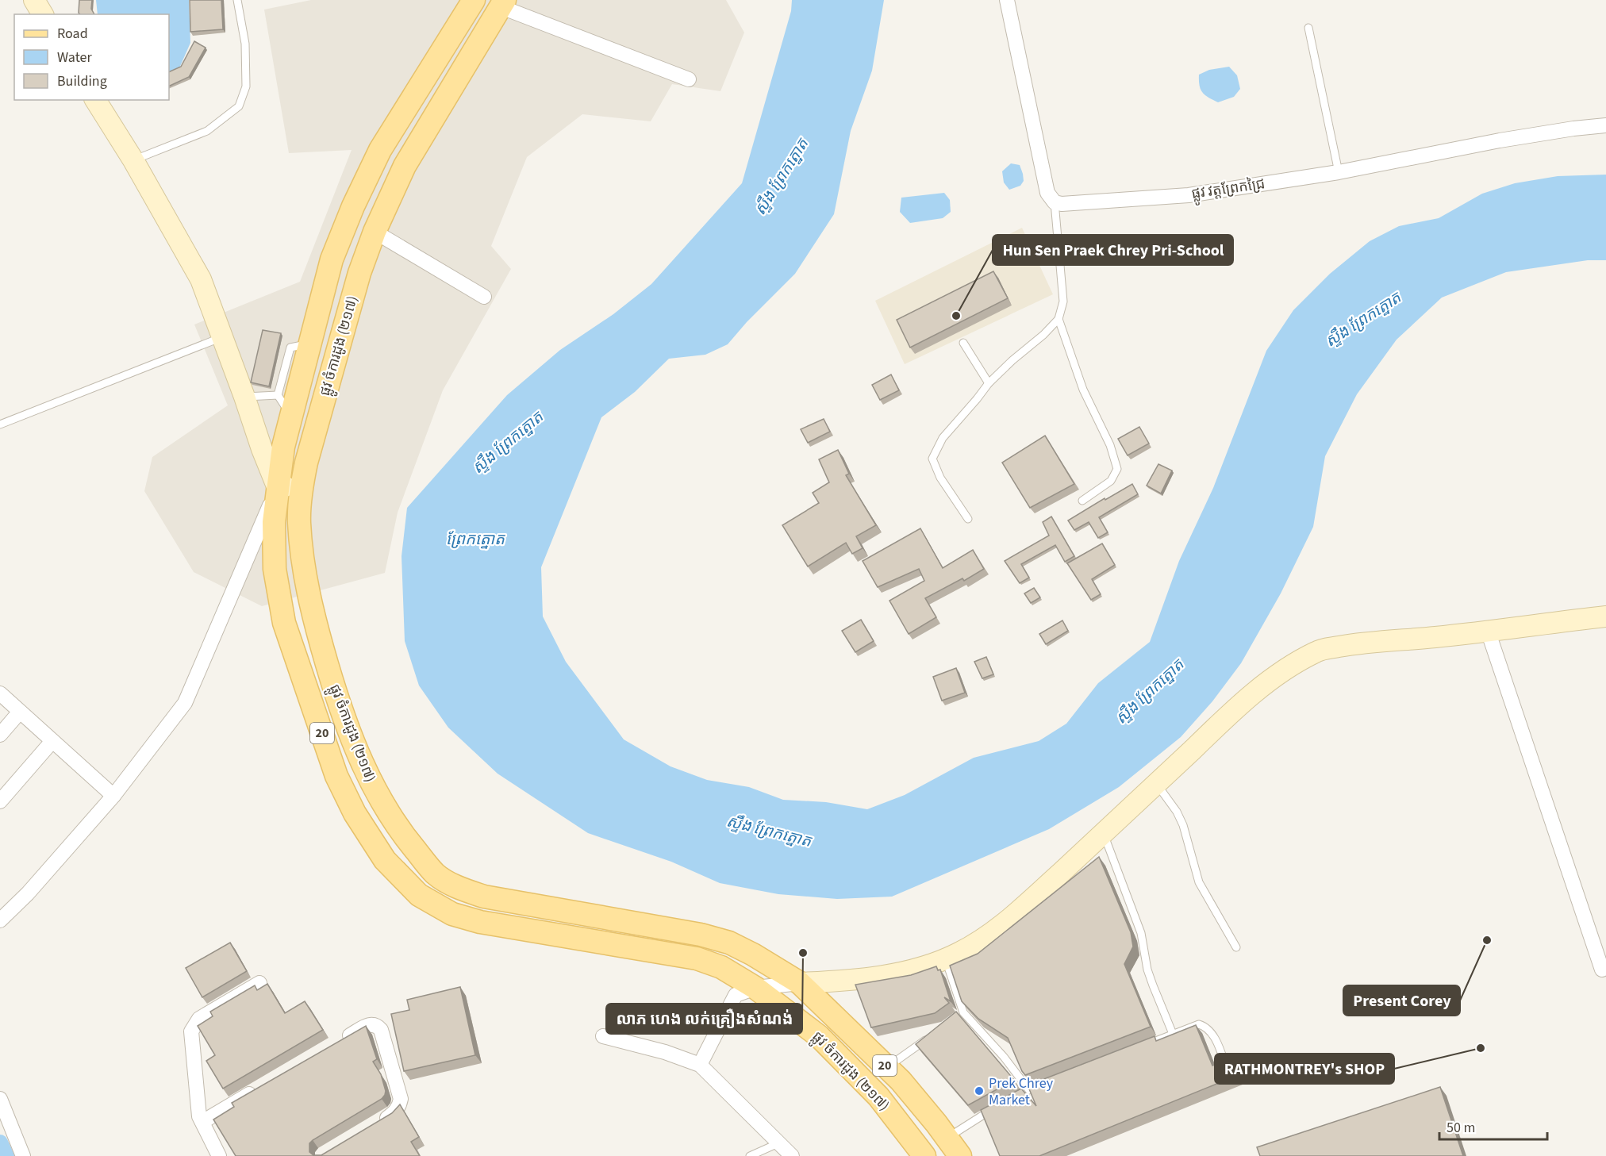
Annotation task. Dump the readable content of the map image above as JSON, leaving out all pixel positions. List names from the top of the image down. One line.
{"streets":{"main road":["ផ្លូវ ចំការដូង (២១៧)","20"],"street":["ផ្លូវ វត្តព្រែកជ្រៃ"]},"water":["ស្ទឹង ព្រែកត្នោត","ព្រែកត្នោត"],"places":["Hun Sen Praek Chrey Pri-School","Present Corey","លាភ ហេង លក់គ្រឿងសំណង់","RATHMONTREY's SHOP","Prek Chrey Market"],"legend":["Road","Water","Building"],"scale_bar":"50 m"}
